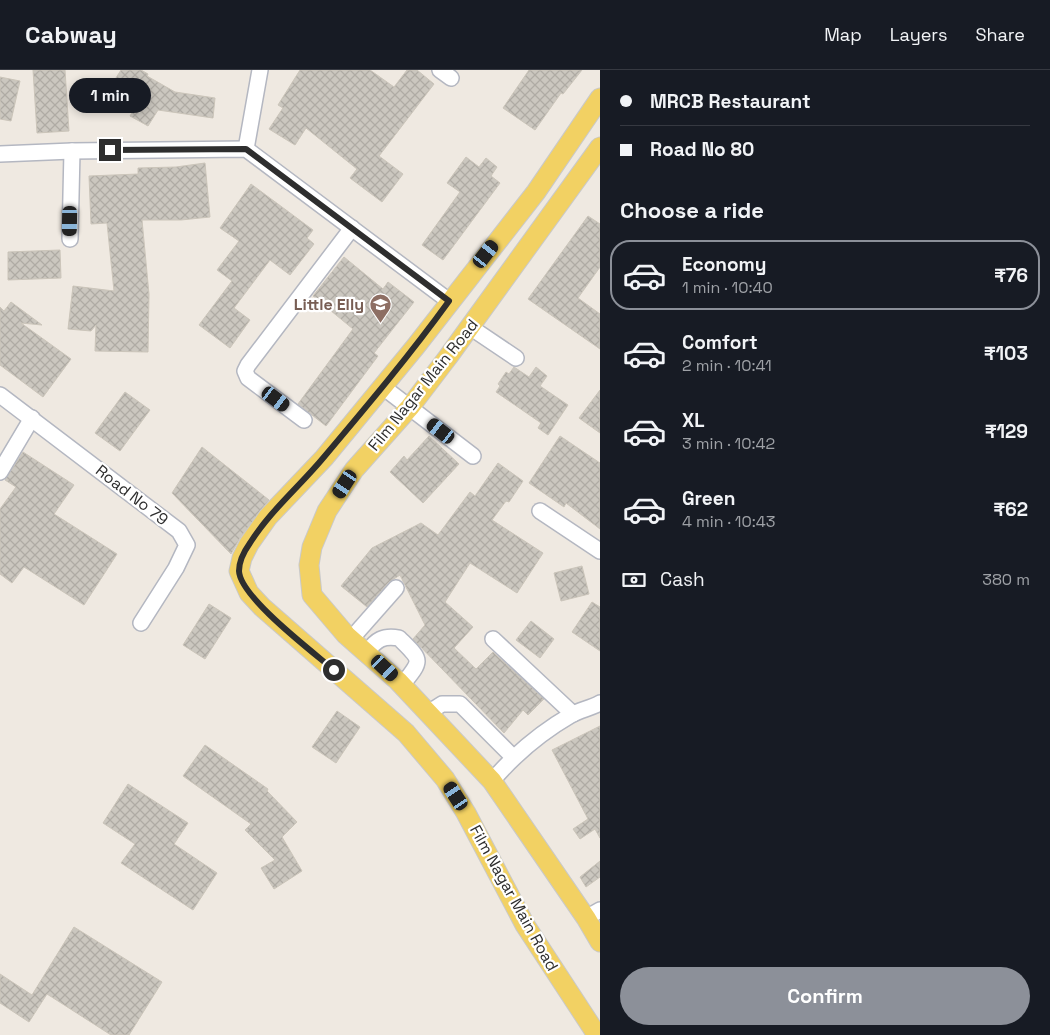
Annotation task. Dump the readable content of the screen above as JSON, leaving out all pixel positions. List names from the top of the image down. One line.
{"streets":{"main road":["Film Nagar Main Road"],"street":["Road No 79"]},"places":{"school or university":["Little Elly"]},"page":{"header":"Cabway","nav":["Map","Layers","Share"],"banner":["MRCB Restaurant","Road No 80"],"bubble":"1 min","heading":"Choose a ride","list":[{"name":"Economy","note":"1 min · 10:40","value":"₹76"},{"name":"Comfort","note":"2 min · 10:41","value":"₹103"},{"name":"XL","note":"3 min · 10:42","value":"₹129"},{"name":"Green","note":"4 min · 10:43","value":"₹62"}],"pay":["Cash","380 m"],"buttons":"Confirm"}}
